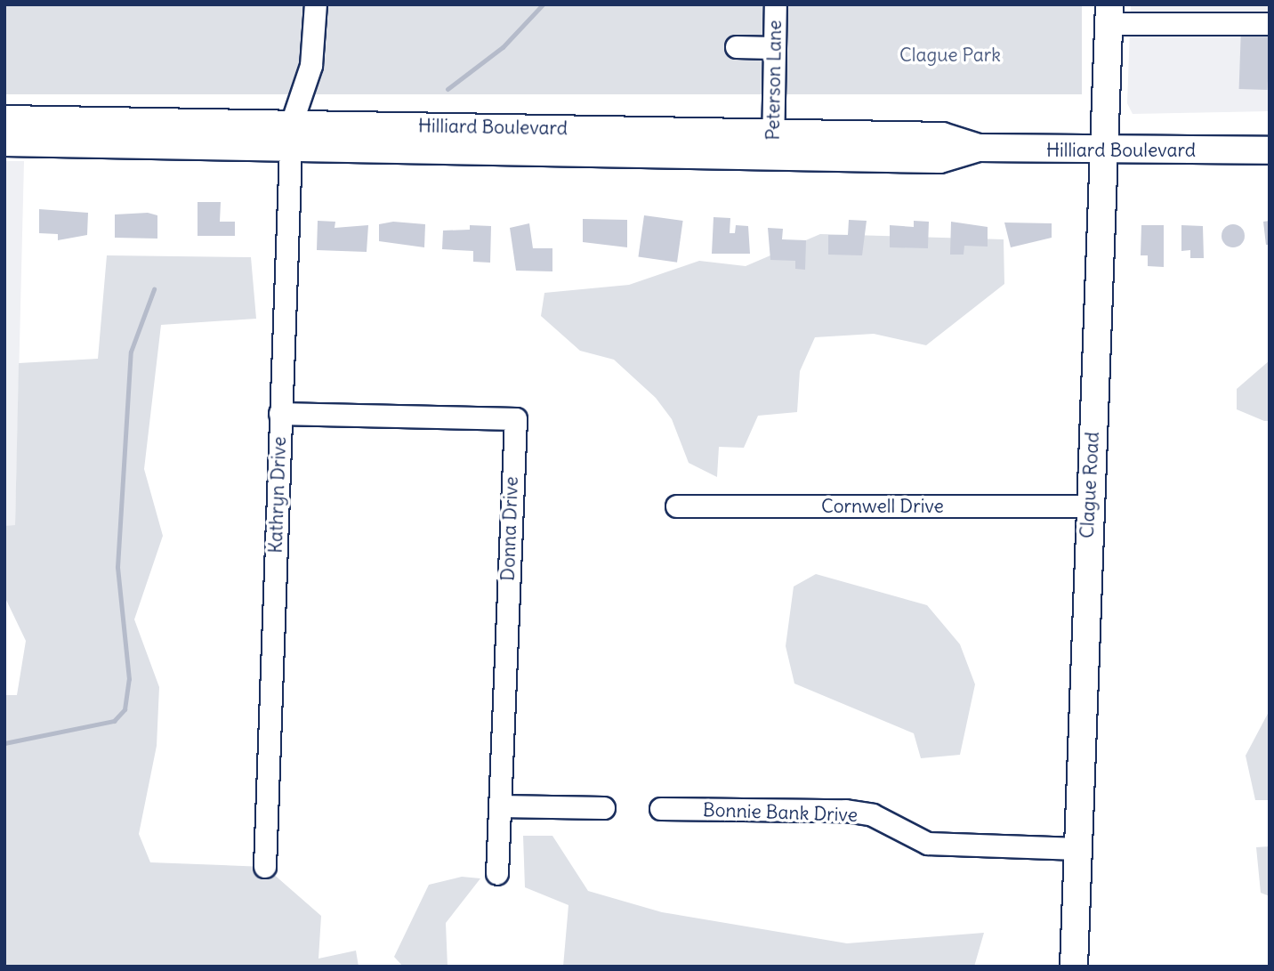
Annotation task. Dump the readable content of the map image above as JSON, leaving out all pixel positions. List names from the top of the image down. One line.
{"streets":{"main road":["Hilliard Boulevard","Clague Road"],"street":["Peterson Lane","Kathryn Drive","Cornwell Drive","Donna Drive","Bonnie Bank Drive"]},"crossings":[["Peterson Lane","Hilliard Boulevard"],["Hilliard Boulevard","Clague Road"],["Hilliard Boulevard","Kathryn Drive"],["Clague Road","Cornwell Drive"],["Clague Road","Bonnie Bank Drive"],["Kathryn Drive","Donna Drive"]],"parks":["Clague Park"]}
